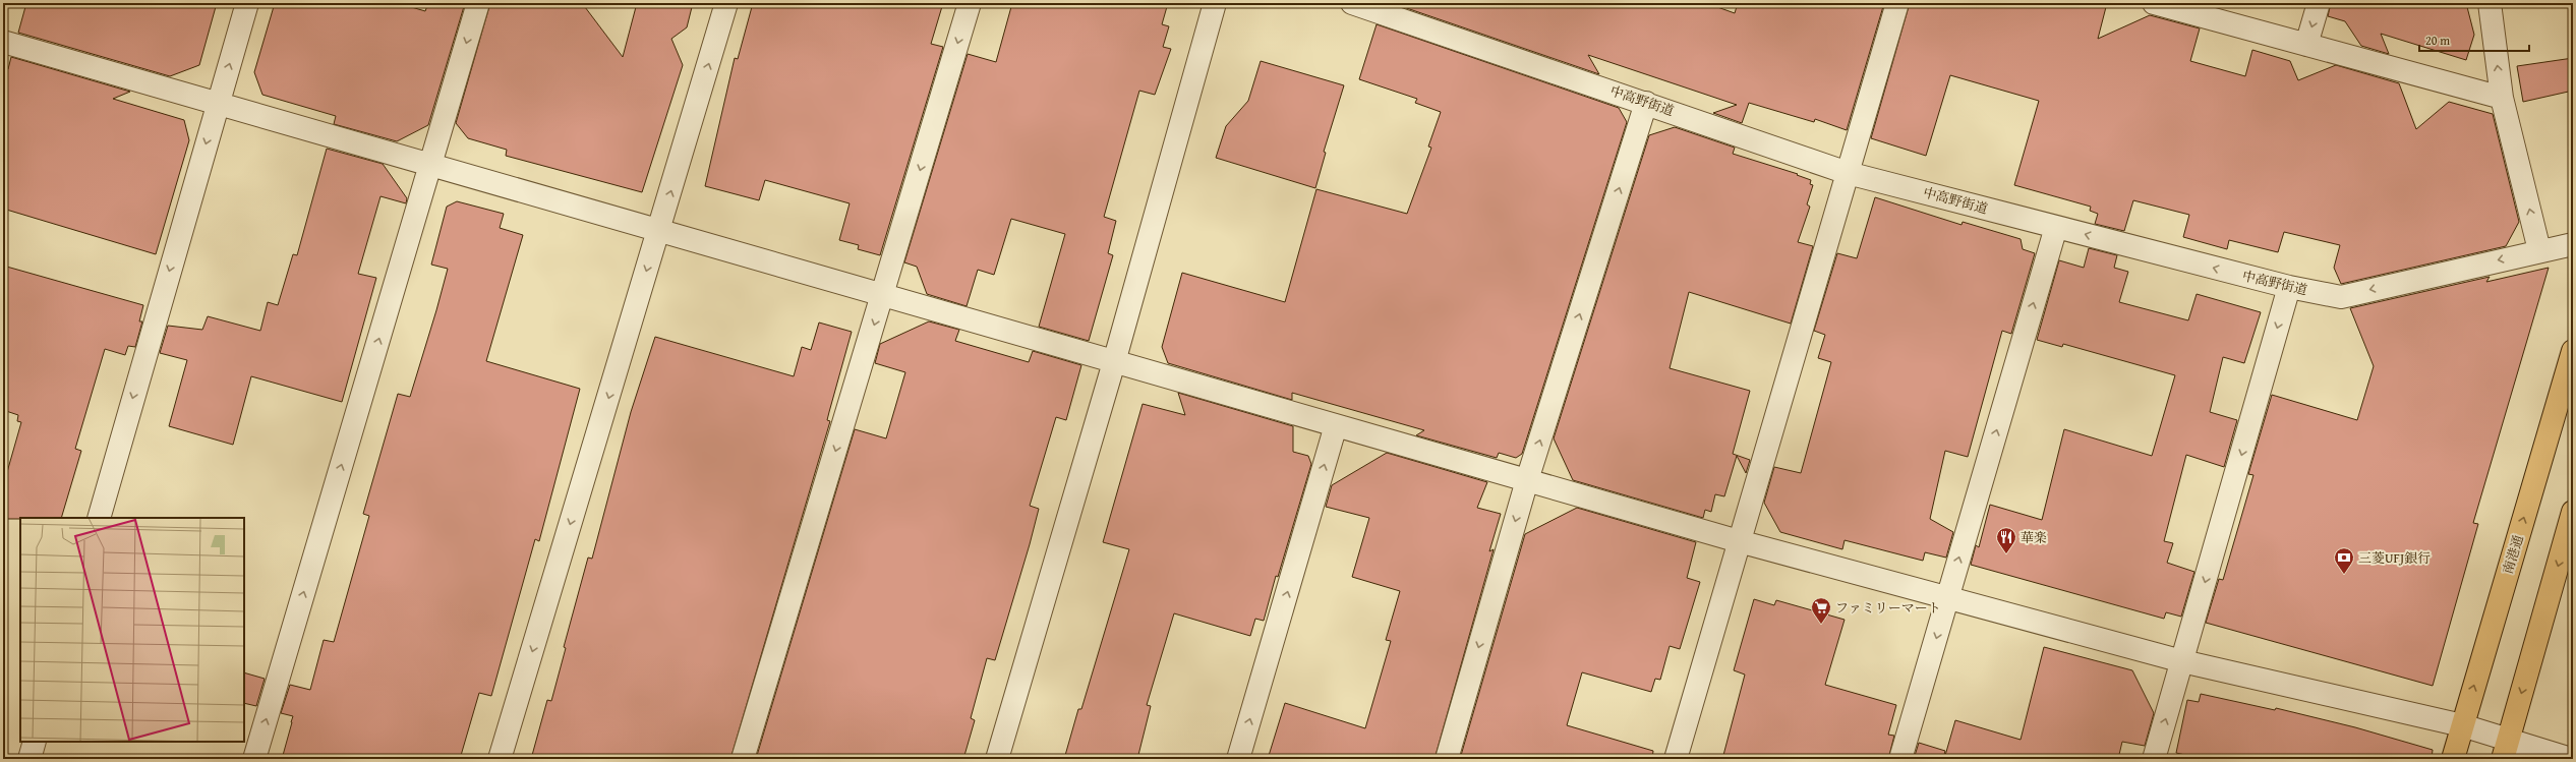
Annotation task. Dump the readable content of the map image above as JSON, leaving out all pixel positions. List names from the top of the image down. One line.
{"streets":{"main road":["南港通"],"street":["中高野街道"]},"one_way":["中高野街道"],"places":{"restaurant":["華楽"],"bank":["三菱UFJ銀行"],"supermarket":["ファミリーマート"]},"scale_bar":"20 m"}
